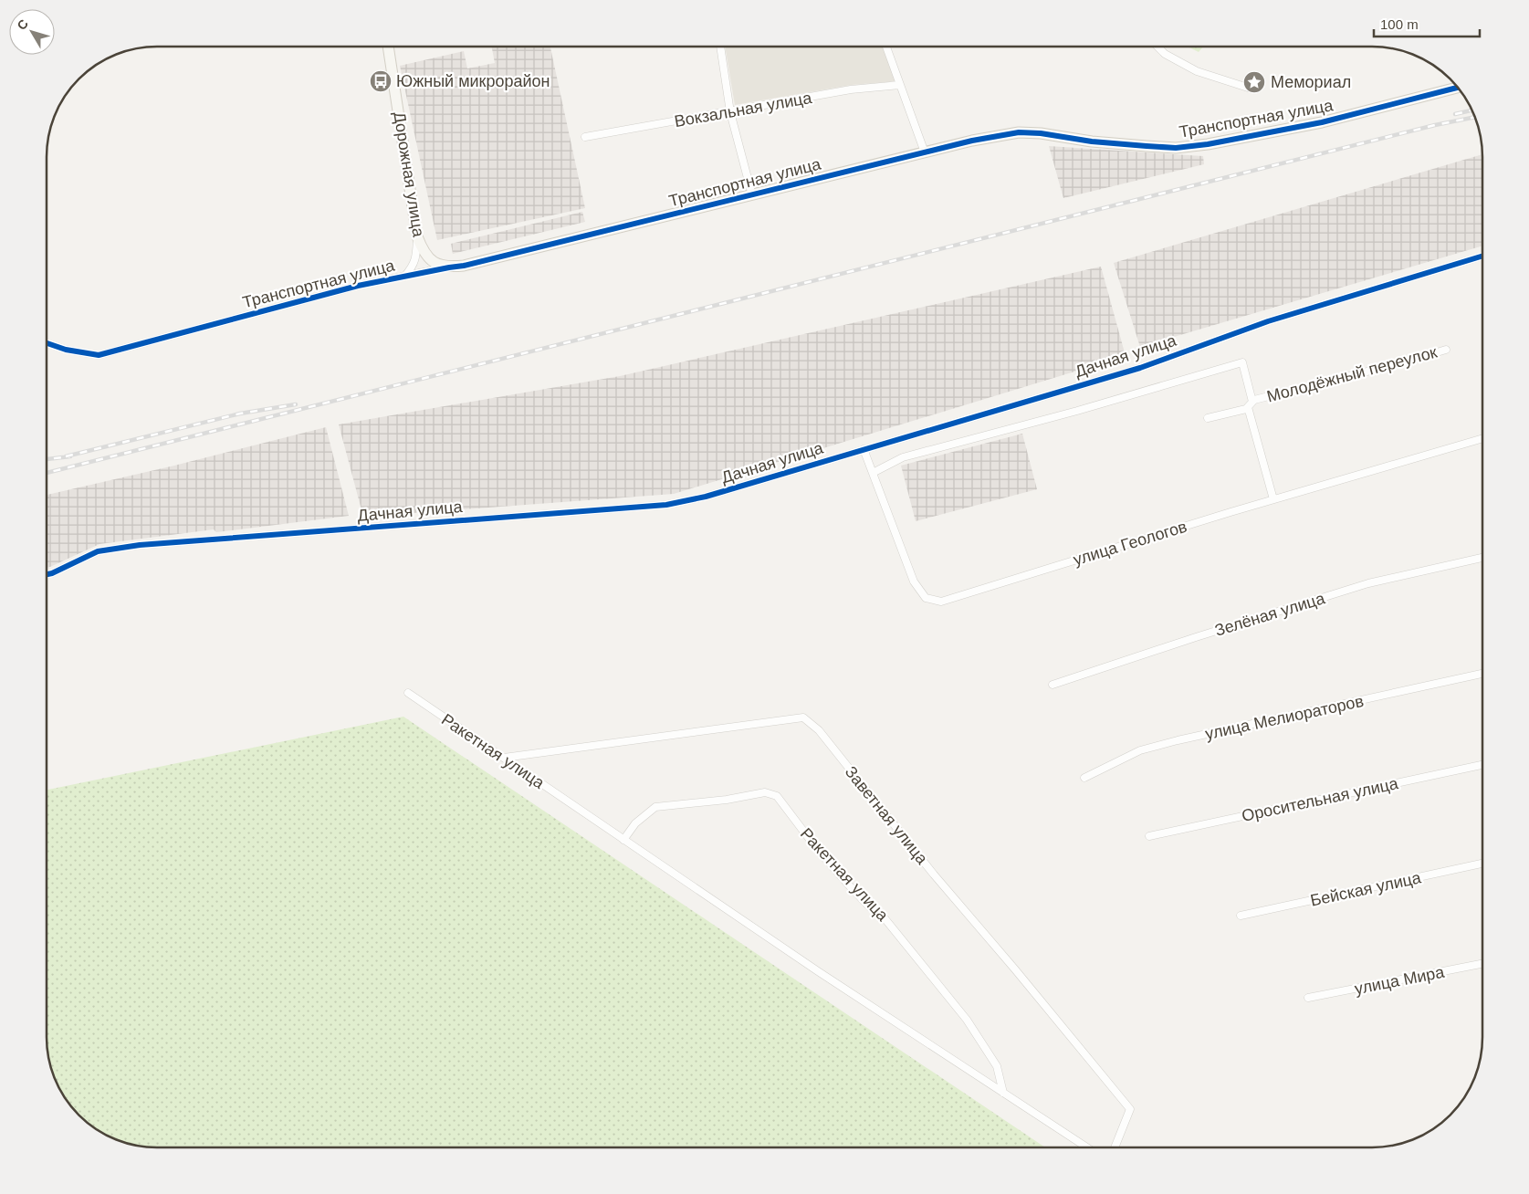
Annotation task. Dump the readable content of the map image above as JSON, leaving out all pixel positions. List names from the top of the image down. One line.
{"streets":{"street":["Вокзальная улица","Транспортная улица","Дорожная улица","Дачная улица","Молодёжный переулок","улица Геологов","Зелёная улица","улица Мелиораторов","Ракетная улица","Оросительная улица","Заветная улица","Бейская улица","улица Мира"]},"crossings":[["Транспортная улица","Дорожная улица"],["Дачная улица","улица Геологов"],["Ракетная улица","Заветная улица"]],"places":{"bus stop":["Южный микрорайон"],"place":["Мемориал"]},"scale_bar":"100 m","north":"top left"}
